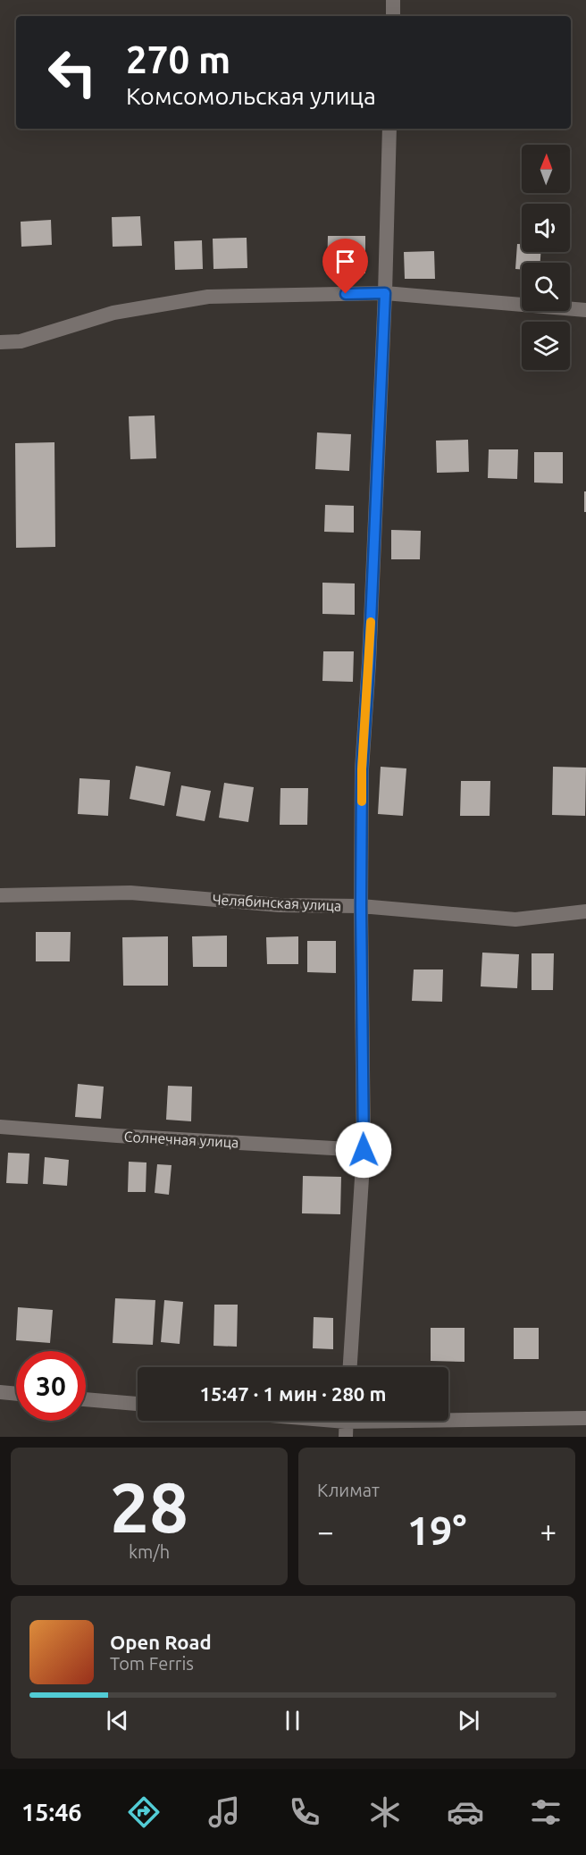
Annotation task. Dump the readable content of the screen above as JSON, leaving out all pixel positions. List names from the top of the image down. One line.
{"streets":{"street":["Челябинская улица","Солнечная улица"]},"north":"top","page":{"turn":["270 m","Комсомольская улица"],"limit":"30","trip":"15:47 · 1 мин · 280 m","tile":[["28","km/h"],"Климат"],"heat":["−","19°","+"],"song":["Open Road","Tom Ferris"],"tabs":"15:46"}}
